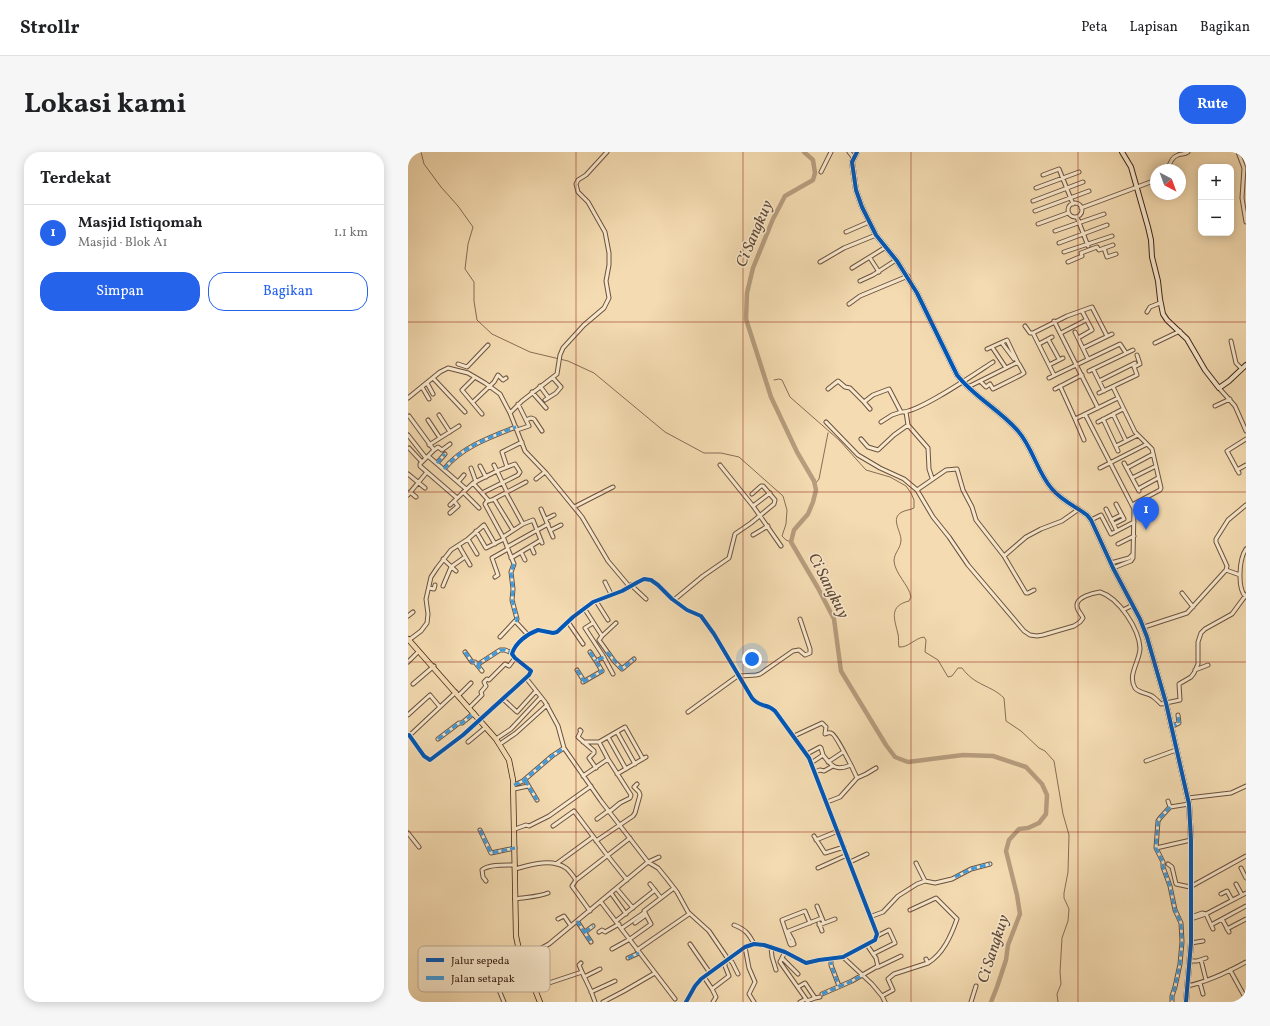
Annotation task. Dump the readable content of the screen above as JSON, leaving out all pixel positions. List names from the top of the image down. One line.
{"water":["Ci Sangkuy"],"legend":["Jalur sepeda","Jalan setapak"],"north":"bottom right","page":{"header":"Strollr","nav":["Peta","Lapisan","Bagikan"],"title":"Lokasi kami","buttons":["Rute",["Simpan","Bagikan"]],"heading":"Terdekat","map_buttons":["+","−"],"list":[{"mark":"1","name":"Masjid Istiqomah","note":"Masjid · Blok A1","value":"1.1 km"}],"pins":"1"}}
